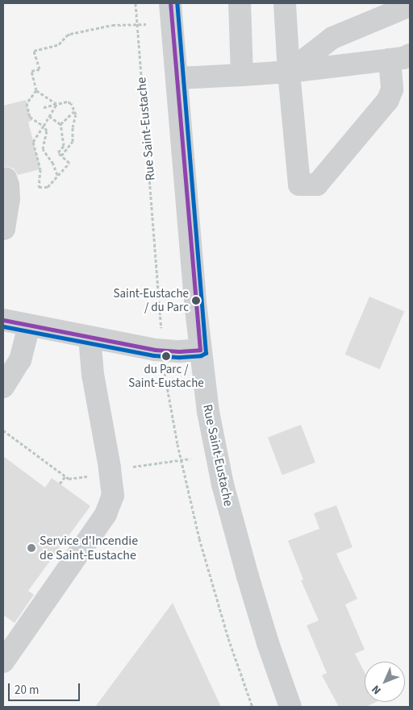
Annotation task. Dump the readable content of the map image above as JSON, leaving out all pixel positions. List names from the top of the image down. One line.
{"streets":{"street":["Rue Saint-Eustache"]},"places":["Saint-Eustache / du Parc","du Parc / Saint-Eustache","Service d'Incendie de Saint-Eustache"],"scale_bar":"20 m","north":"bottom left"}
